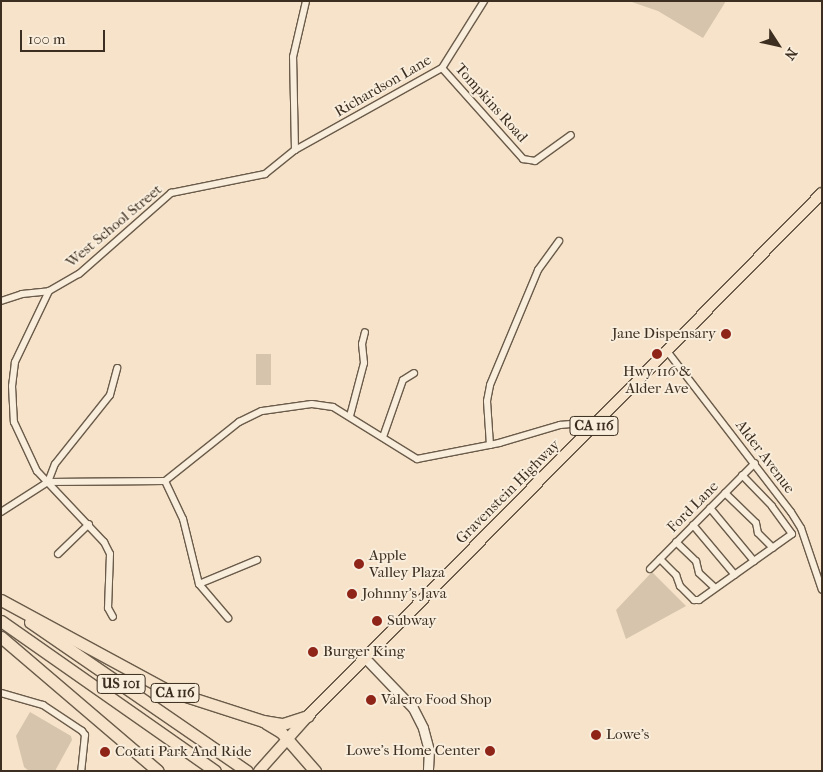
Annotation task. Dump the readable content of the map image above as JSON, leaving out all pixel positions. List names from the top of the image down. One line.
{"streets":{"highway":["CA 116","US 101"],"main road":["Gravenstein Highway"],"street":["Richardson Lane","Tompkins Road","West School Street","Alder Avenue","Ford Lane"]},"crossings":[["Richardson Lane","Tompkins Road"],["Richardson Lane","West School Street"],["CA 116","Gravenstein Highway"],["CA 116","US 101"],["Alder Avenue","Gravenstein Highway"],["Alder Avenue","Ford Lane"]],"places":["Jane Dispensary","Hwy 116 & Alder Ave","Apple Valley Plaza","Johnny's Java","Subway","Burger King","Valero Food Shop","Lowe's","Lowe's Home Center","Cotati Park And Ride"],"scale_bar":"100 m","north":"bottom right"}
